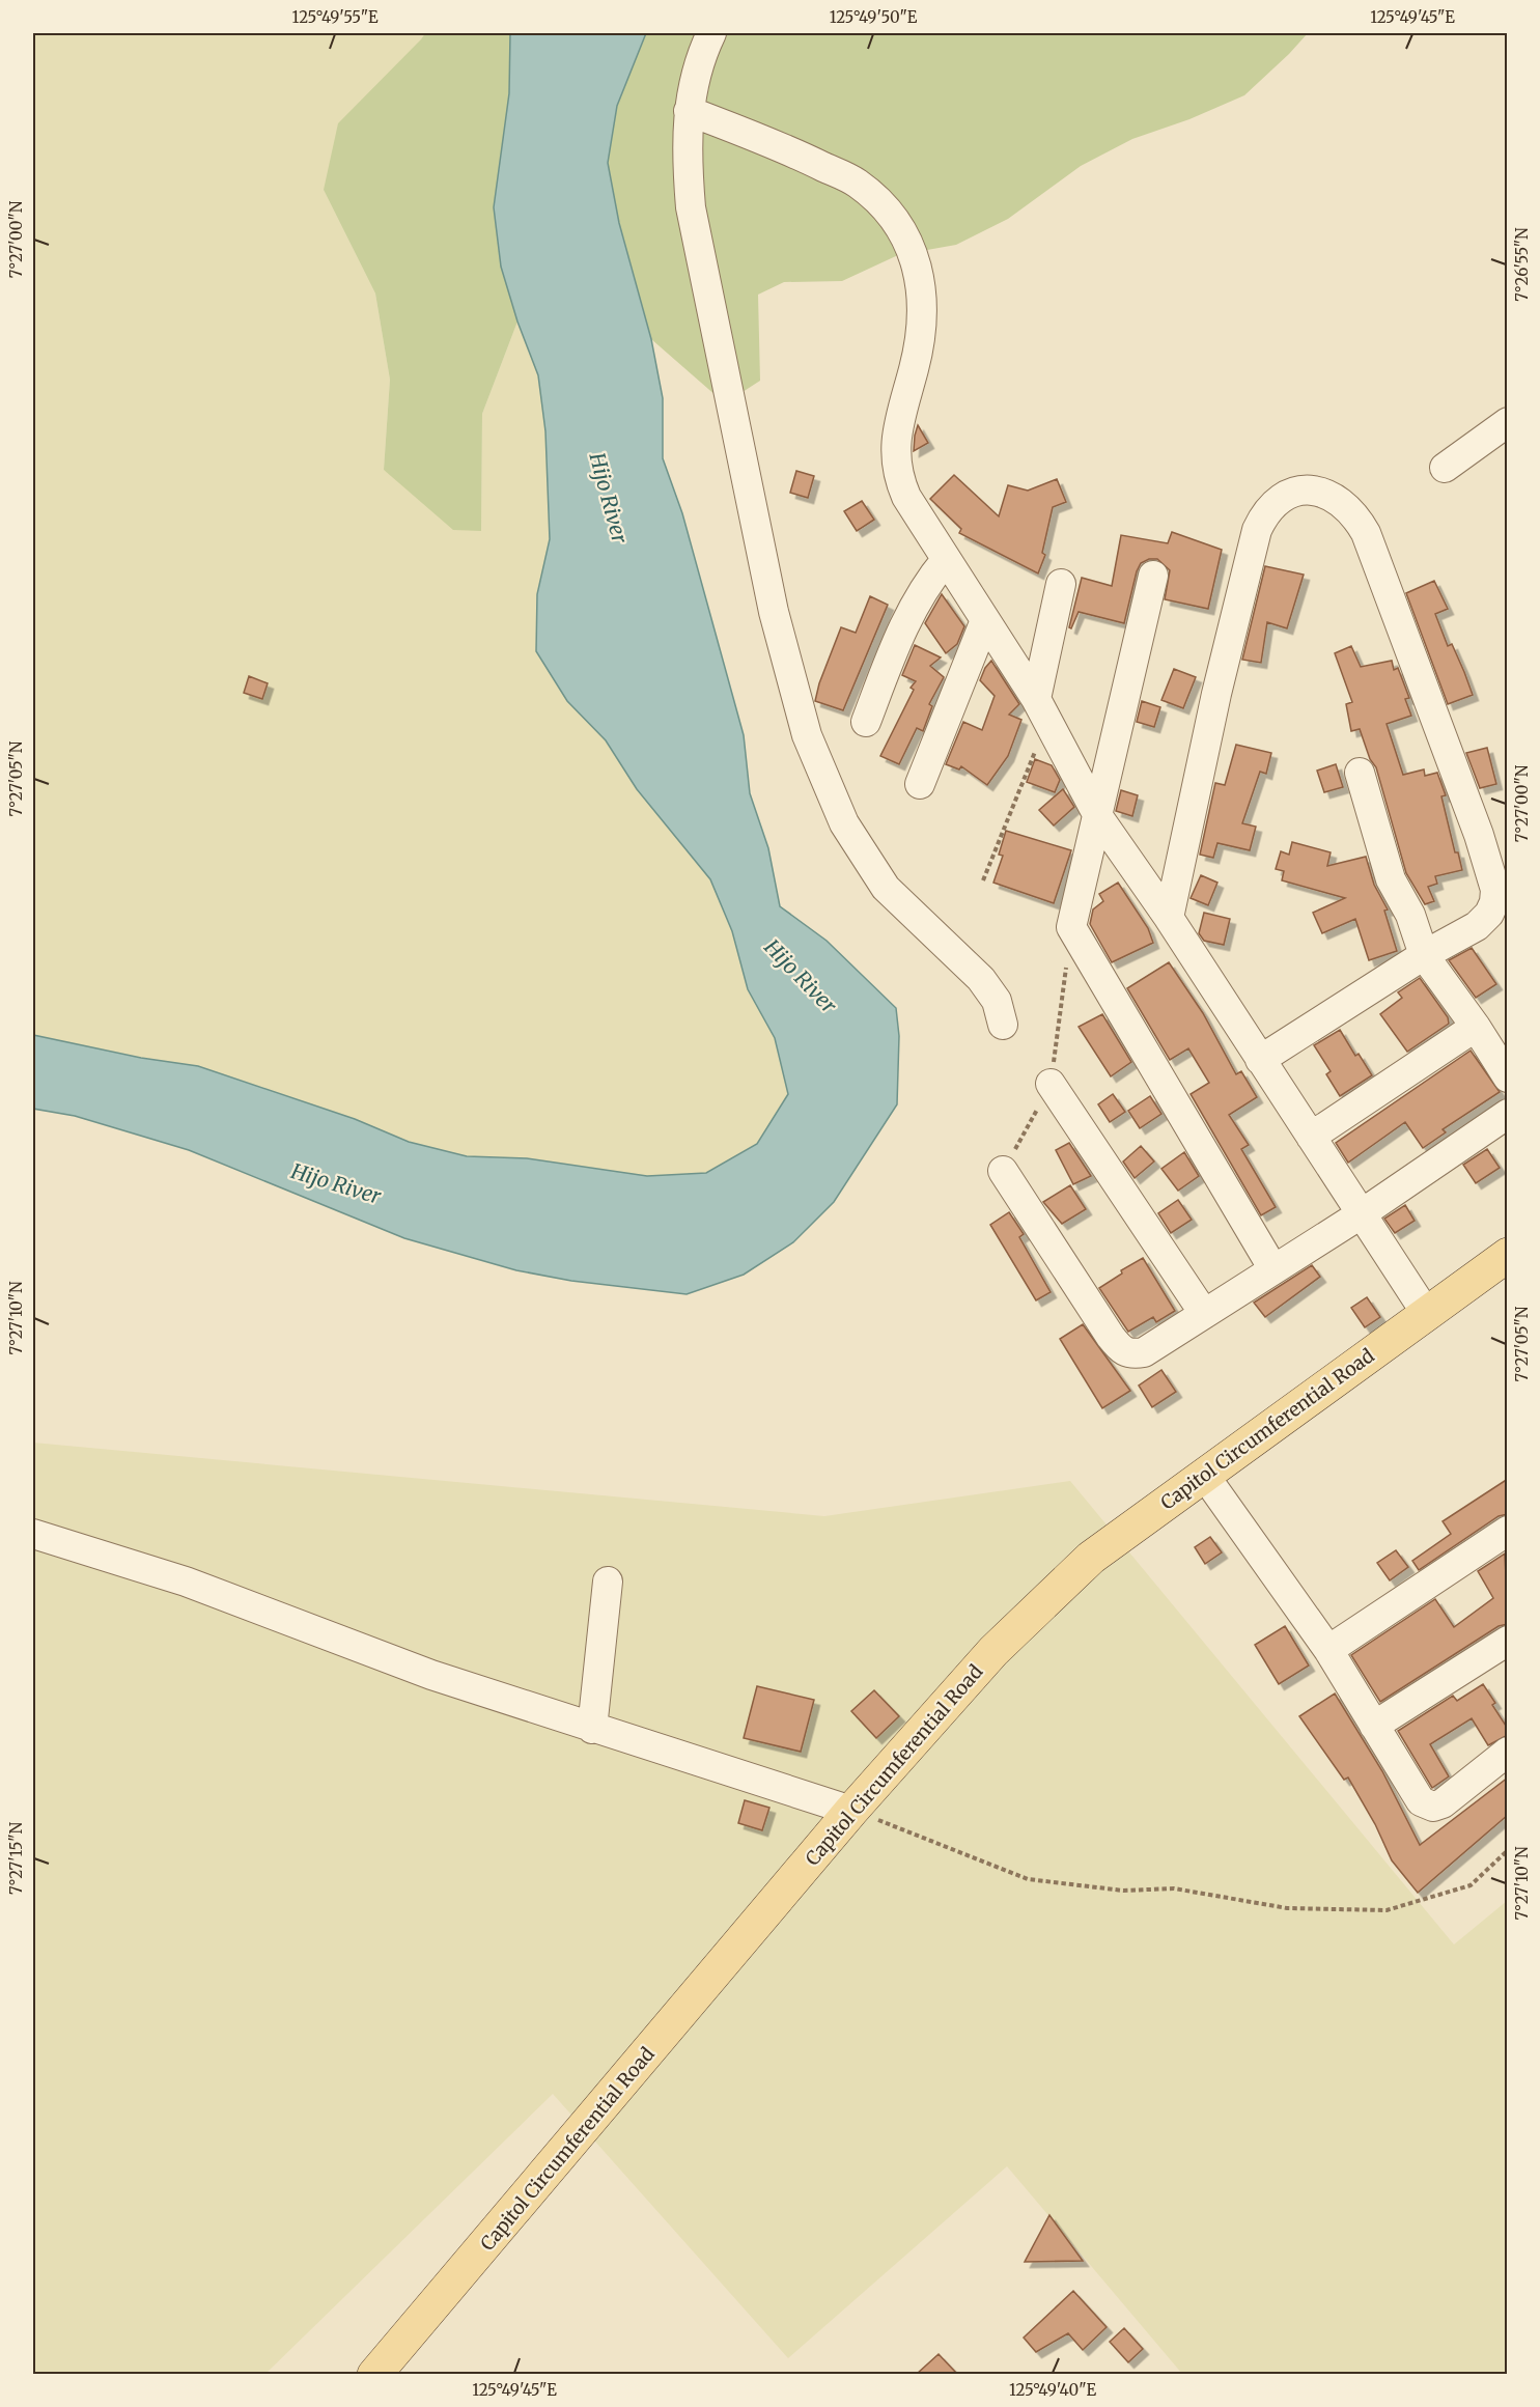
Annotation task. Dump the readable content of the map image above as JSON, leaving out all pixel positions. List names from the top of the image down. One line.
{"streets":{"main road":["Capitol Circumferential Road"]},"water":["Hijo River"],"coordinates":["125°49'55\"E","125°49'50\"E","125°49'45\"E","7°27'00\"N","7°26'55\"N","7°27'05\"N","7°27'10\"N","7°27'15\"N","125°49'40\"E"]}
